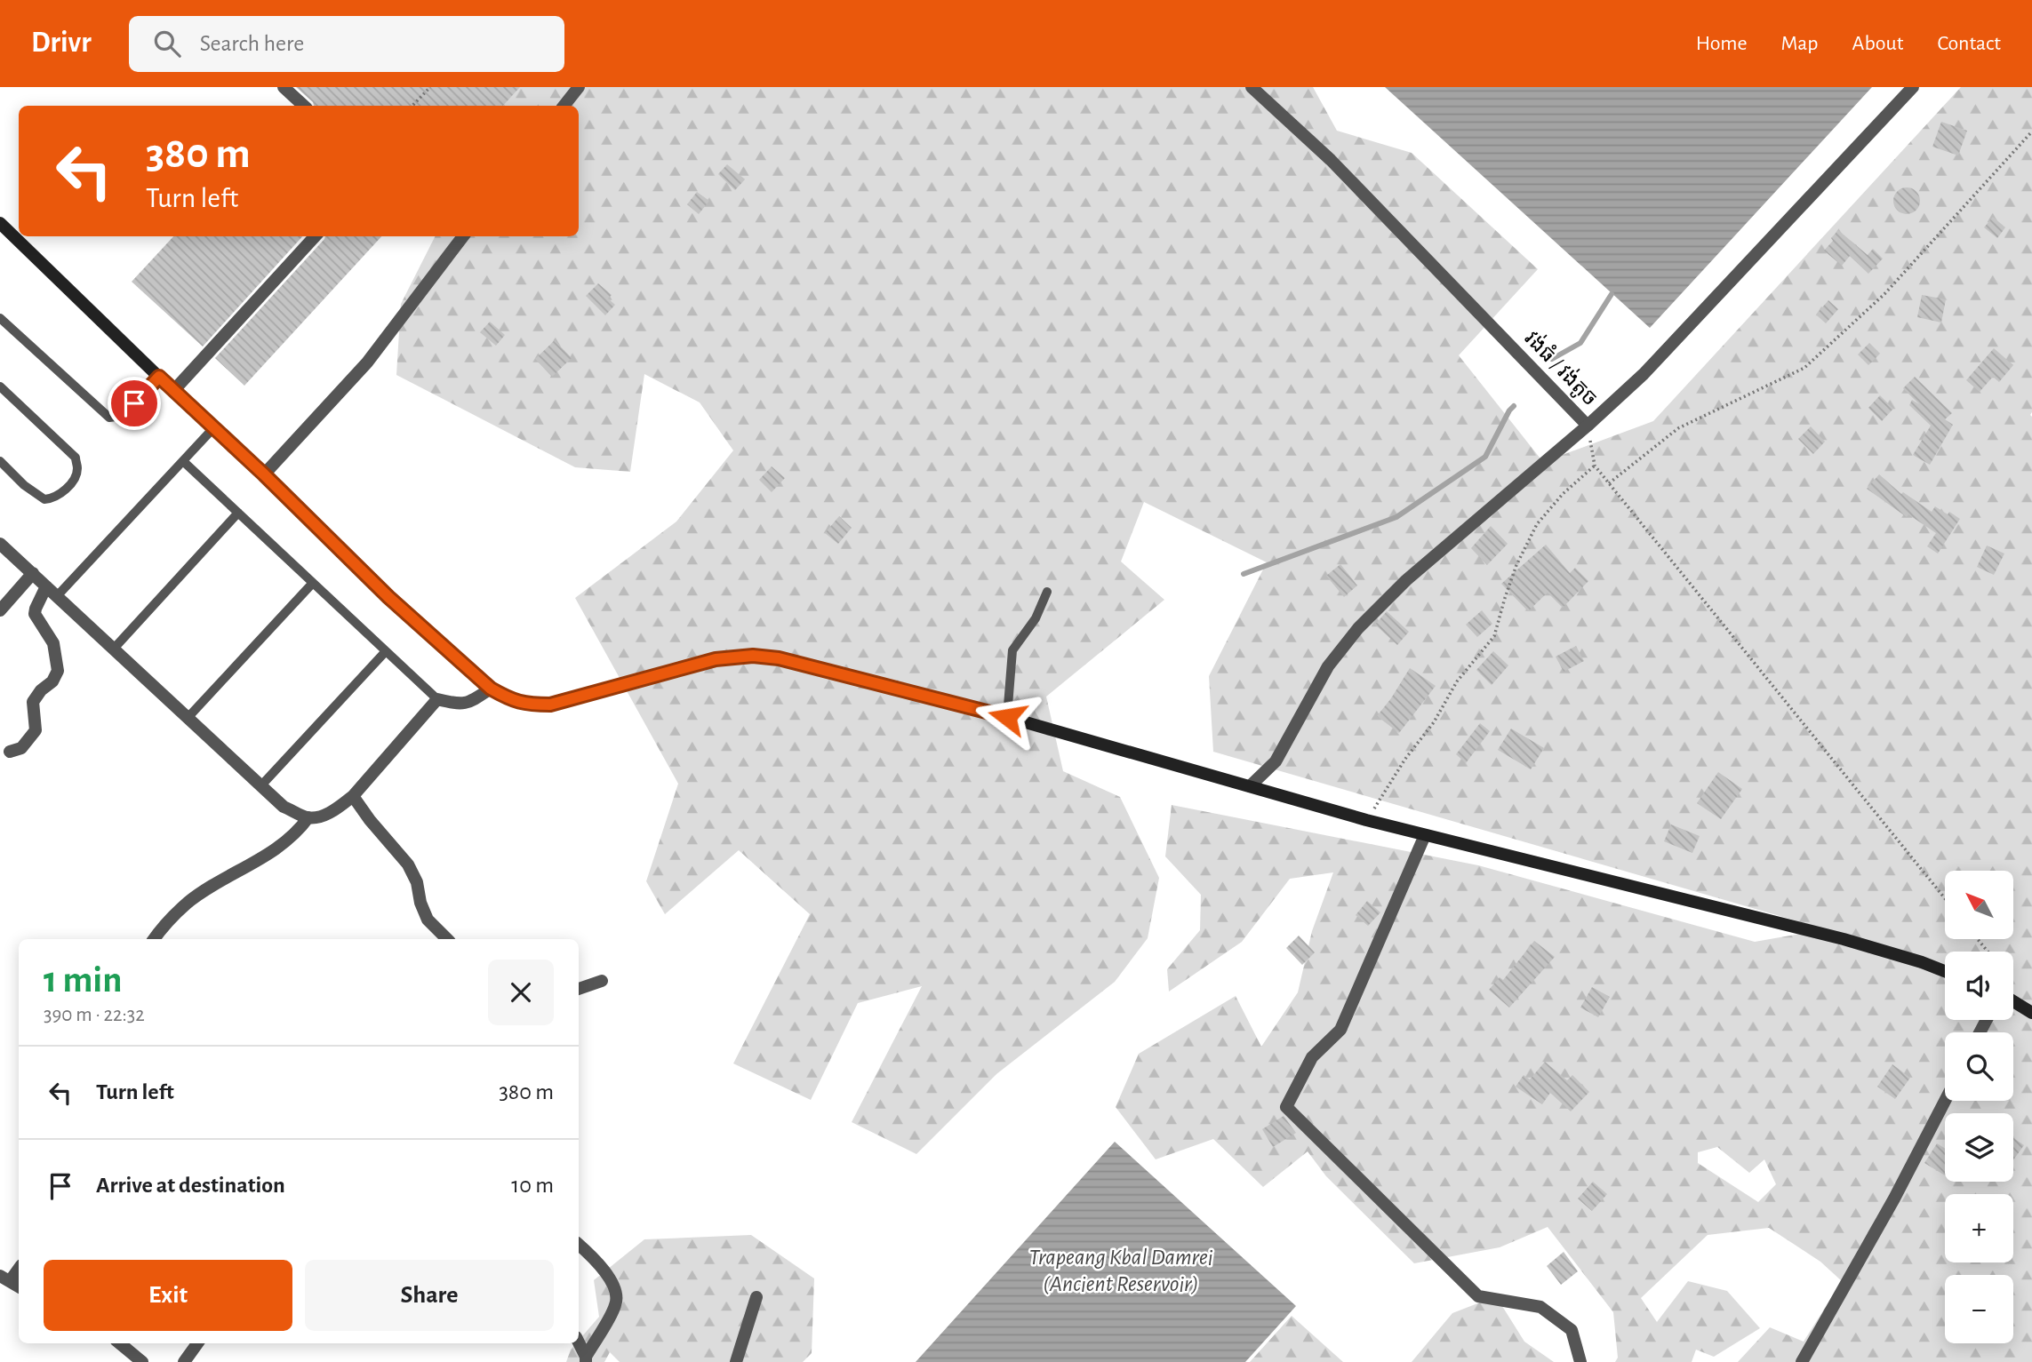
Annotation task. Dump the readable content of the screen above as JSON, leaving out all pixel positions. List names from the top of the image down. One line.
{"streets":{"street":["វង់ធំ / វង់តូច"]},"water":["Trapeang Kbal Damrei (Ancient Reservoir)"],"north":"top left","page":{"header":"Drivr","search":"Search here","nav":["Home","Map","About","Contact"],"turn":["380 m","Turn left"],"map_buttons":["+","−"],"heading":["1 min","390 m · 22:32"],"list":[{"name":"Turn left","value":"380 m"},{"name":"Arrive at destination","value":"10 m"}],"buttons":["Exit","Share"]}}
